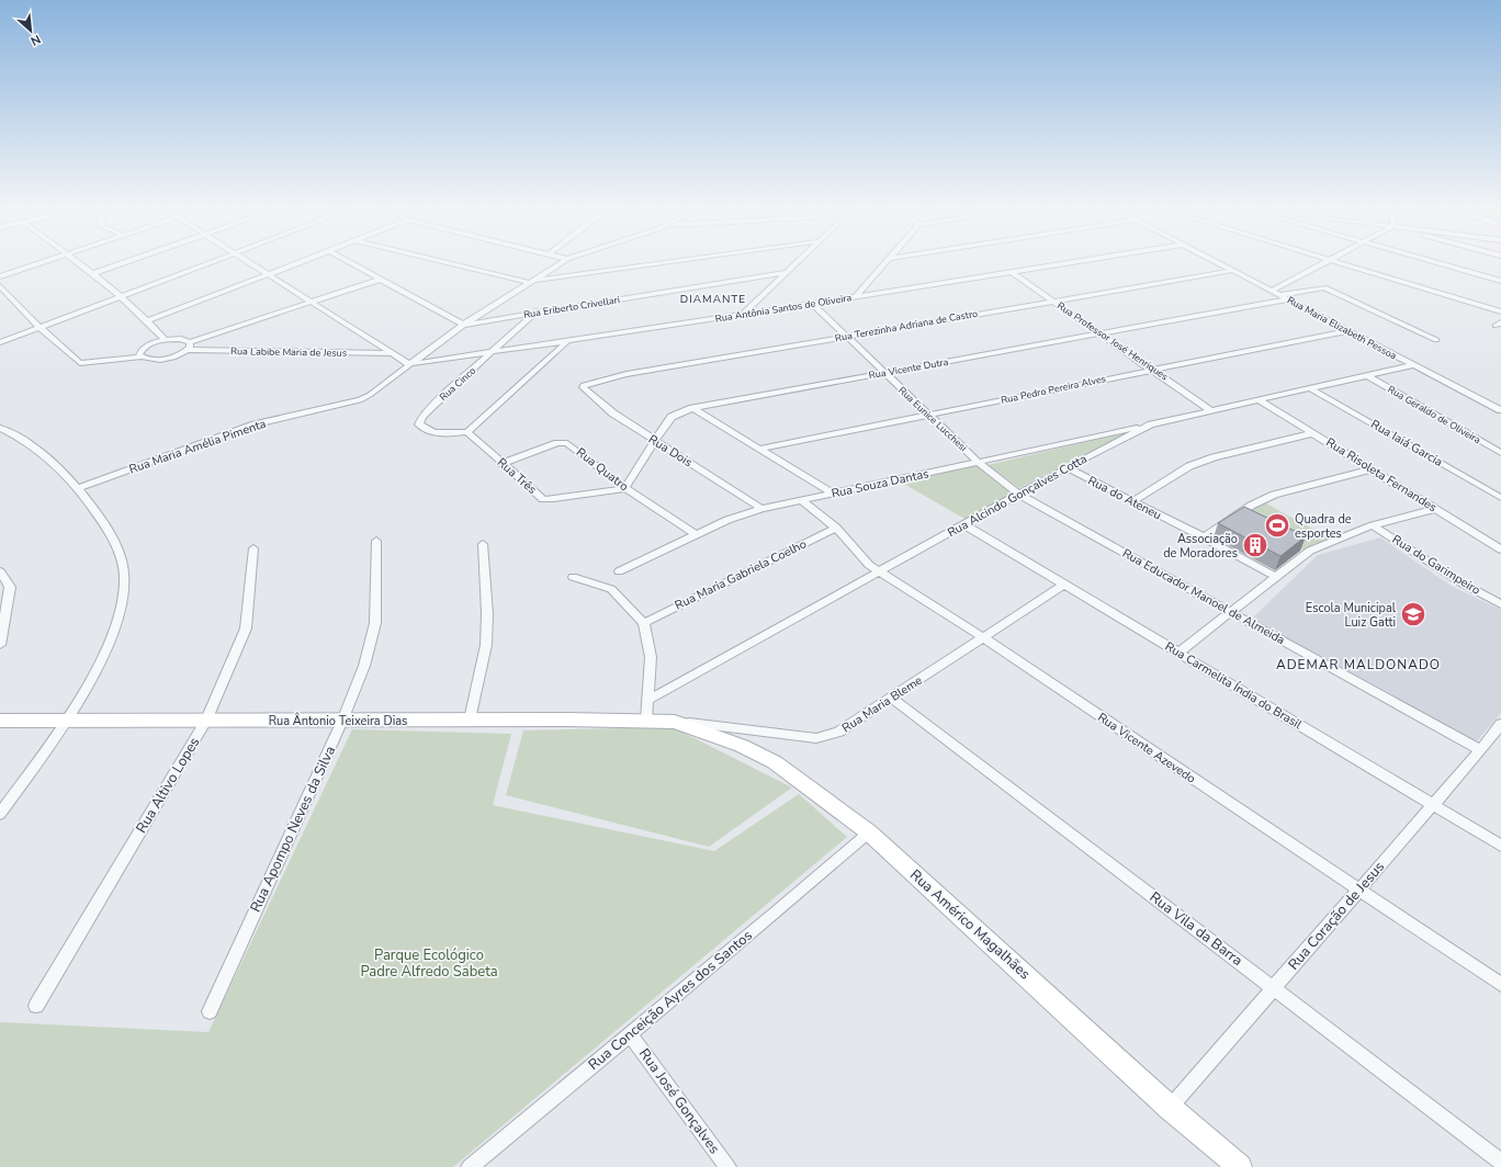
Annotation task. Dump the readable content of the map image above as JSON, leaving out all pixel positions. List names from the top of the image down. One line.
{"streets":{"main road":["Rua Ântonio Teixeira Dias","Rua Américo Magalhães"],"street":["Rua Eriberto Crivellari","Rua Antônia Santos de Oliveira","Rua Terezinha Adriana de Castro","Rua Maria Elizabeth Pessoa","Rua Professor José Henriques","Rua Labibe Maria de Jesus","Rua Vicente Dutra","Rua Cinco","Rua Pedro Pereira Alves","Rua Geraldo de Oliveira","Rua Eunice Lucchesi","Rua Iaiá Garcia","Rua Maria Amélia Pimenta","Rua Dois","Rua Quatro","Rua Risoleta Fernandes","Rua Três","Rua Souza Dantas","Rua Alcindo Gonçalves Cotta","Rua do Ateneu","Rua do Garimpeiro","Rua Maria Gabriela Coelho","Rua Educador Manoel de Almeida","Rua Carmelita Índia do Brasil","Rua Maria Bleme","Rua Vicente Azevedo","Rua Altivo Lopes","Rua Apompo Neves da Silva","Rua Coração de Jesus","Rua Vila da Barra","Rua Conceição Ayres dos Santos","Rua José Gonçalves"]},"crossings":[["Rua Eriberto Crivellari","Rua Cinco"],["Rua Eriberto Crivellari","Rua Maria Amélia Pimenta"],["Rua Antônia Santos de Oliveira","Rua Professor José Henriques"],["Rua Antônia Santos de Oliveira","Rua Cinco"],["Rua Antônia Santos de Oliveira","Rua Eunice Lucchesi"],["Rua Antônia Santos de Oliveira","Rua Maria Amélia Pimenta"],["Rua Terezinha Adriana de Castro","Rua Maria Elizabeth Pessoa"],["Rua Terezinha Adriana de Castro","Rua Professor José Henriques"],["Rua Terezinha Adriana de Castro","Rua Eunice Lucchesi"],["Rua Terezinha Adriana de Castro","Rua Dois"],["Rua Maria Elizabeth Pessoa","Rua Vicente Dutra"],["Rua Maria Elizabeth Pessoa","Rua Pedro Pereira Alves"],["Rua Maria Elizabeth Pessoa","Rua Alcindo Gonçalves Cotta"],["Rua Professor José Henriques","Rua Vicente Dutra"],["Rua Professor José Henriques","Rua Pedro Pereira Alves"],["Rua Professor José Henriques","Rua Alcindo Gonçalves Cotta"],["Rua Vicente Dutra","Rua Eunice Lucchesi"],["Rua Cinco","Rua Três"],["Rua Pedro Pereira Alves","Rua Eunice Lucchesi"],["Rua Geraldo de Oliveira","Rua Alcindo Gonçalves Cotta"],["Rua Eunice Lucchesi","Rua Souza Dantas"],["Rua Eunice Lucchesi","Rua Alcindo Gonçalves Cotta"],["Rua Eunice Lucchesi","Rua Educador Manoel de Almeida"],["Rua Iaiá Garcia","Rua Alcindo Gonçalves Cotta"],["Rua Dois","Rua Souza Dantas"],["Rua Quatro","Rua Três"],["Rua Quatro","Rua Souza Dantas"],["Rua Risoleta Fernandes","Rua Alcindo Gonçalves Cotta"],["Rua Souza Dantas","Rua Alcindo Gonçalves Cotta"],["Rua Souza Dantas","Rua Vicente Azevedo"],["Rua Alcindo Gonçalves Cotta","Rua do Ateneu"],["Rua Alcindo Gonçalves Cotta","Rua Educador Manoel de Almeida"],["Rua Alcindo Gonçalves Cotta","Rua Carmelita Índia do Brasil"],["Rua Alcindo Gonçalves Cotta","Rua Vicente Azevedo"],["Rua Maria Gabriela Coelho","Rua Vicente Azevedo"],["Rua Educador Manoel de Almeida","Rua Coração de Jesus"],["Rua Carmelita Índia do Brasil","Rua Maria Bleme"],["Rua Carmelita Índia do Brasil","Rua Coração de Jesus"],["Rua Maria Bleme","Rua Ântonio Teixeira Dias"],["Rua Maria Bleme","Rua Vicente Azevedo"],["Rua Maria Bleme","Rua Américo Magalhães"],["Rua Maria Bleme","Rua Vila da Barra"],["Rua Ântonio Teixeira Dias","Rua Altivo Lopes"],["Rua Ântonio Teixeira Dias","Rua Apompo Neves da Silva"],["Rua Ântonio Teixeira Dias","Rua Américo Magalhães"],["Rua Vicente Azevedo","Rua Coração de Jesus"],["Rua Coração de Jesus","Rua Américo Magalhães"],["Rua Coração de Jesus","Rua Vila da Barra"],["Rua Américo Magalhães","Rua Conceição Ayres dos Santos"],["Rua Conceição Ayres dos Santos","Rua José Gonçalves"]],"districts":["DIAMANTE","ADEMAR MALDONADO"],"parks":["Parque Ecológico Padre Alfredo Sabeta"],"places":{"sports":["Quadra de esportes"],"building":["Associação de Moradores"],"school or university":["Escola Municipal Luiz Gatti"]},"north":"bottom right"}
